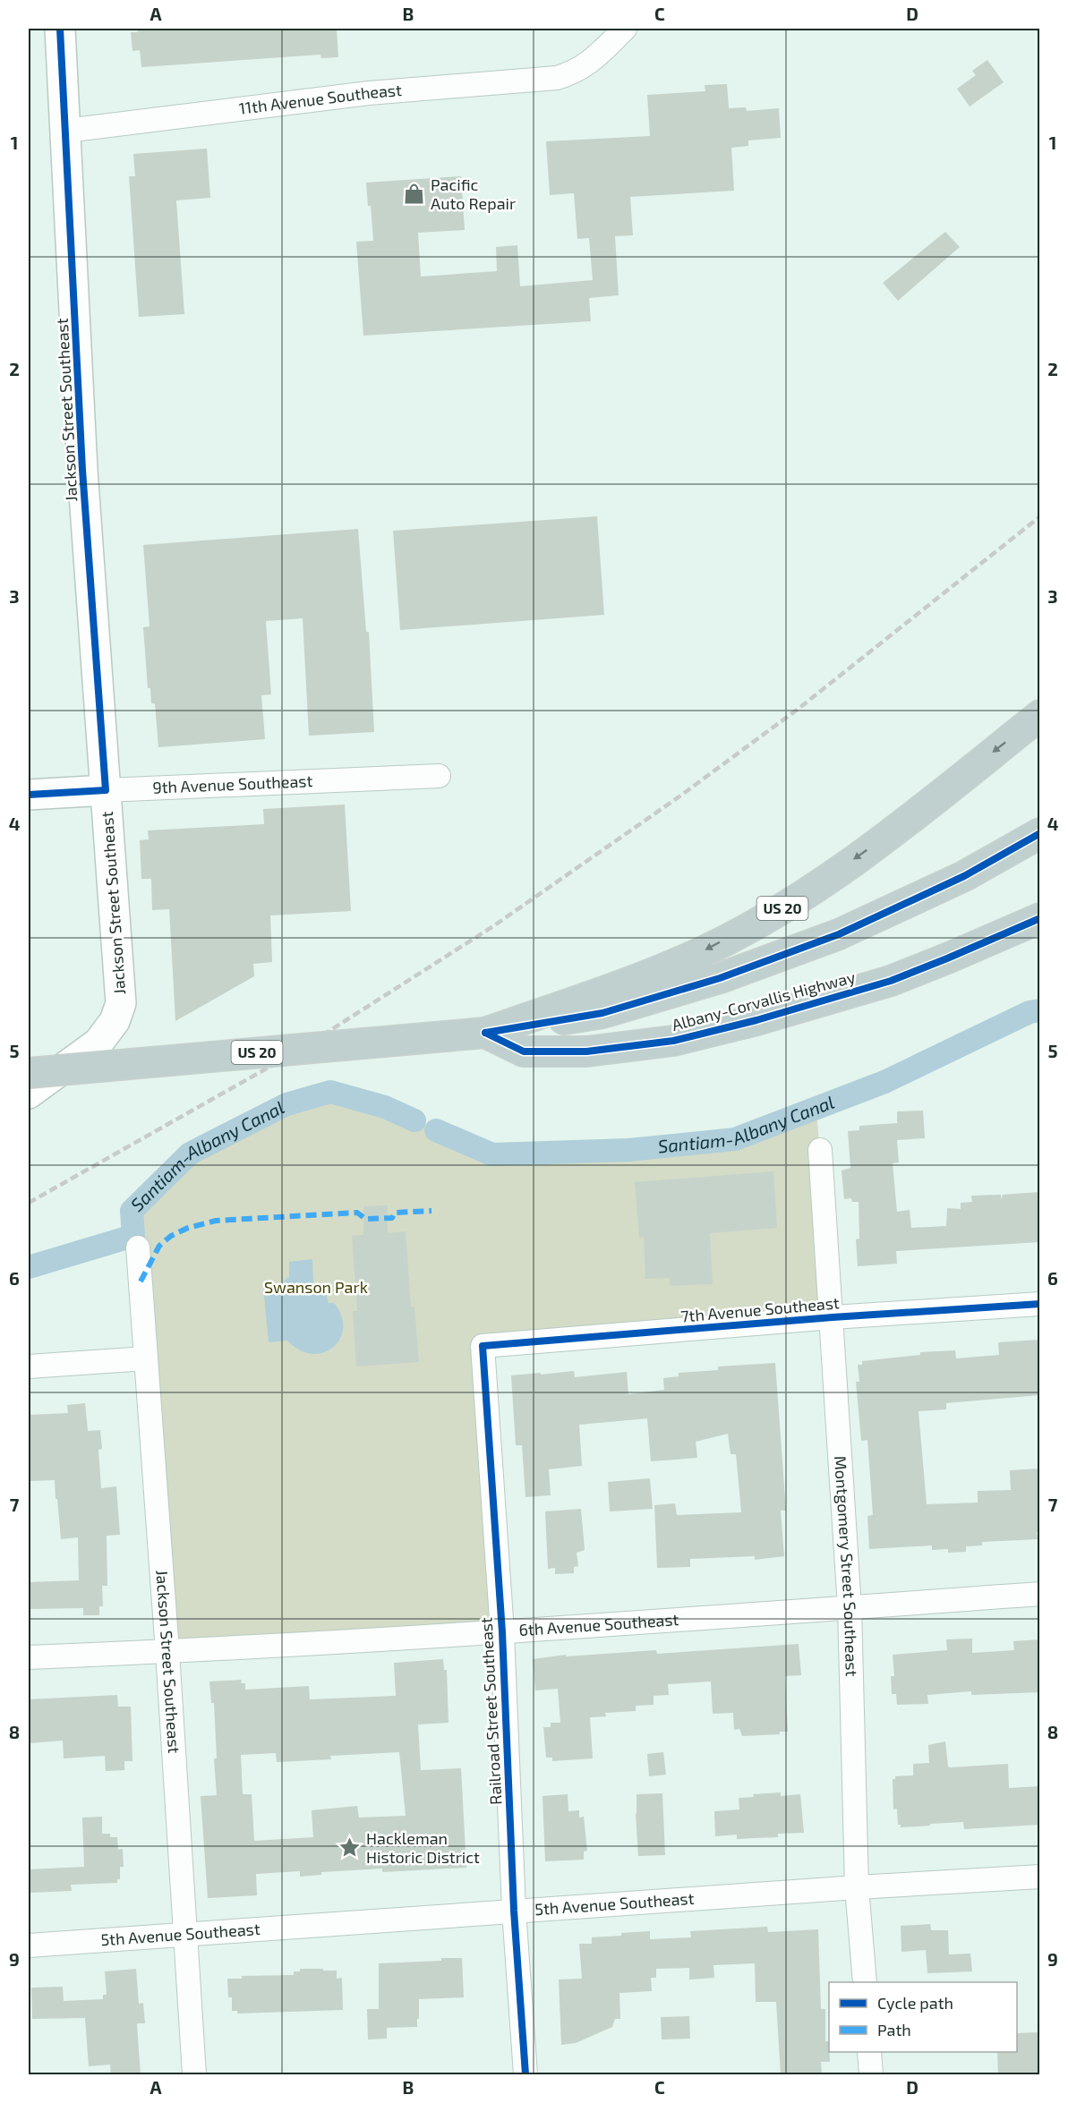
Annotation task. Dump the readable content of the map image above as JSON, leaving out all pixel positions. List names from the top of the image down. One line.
{"streets":{"highway":["US 20","Albany-Corvallis Highway"],"street":["11th Avenue Southeast","Jackson Street Southeast","9th Avenue Southeast","7th Avenue Southeast","Montgomery Street Southeast","6th Avenue Southeast","Railroad Street Southeast","5th Avenue Southeast"]},"crossings":[["11th Avenue Southeast","Jackson Street Southeast"],["Jackson Street Southeast","9th Avenue Southeast"],["Jackson Street Southeast","6th Avenue Southeast"],["Jackson Street Southeast","5th Avenue Southeast"],["US 20","Albany-Corvallis Highway"],["7th Avenue Southeast","Montgomery Street Southeast"],["7th Avenue Southeast","Railroad Street Southeast"],["Montgomery Street Southeast","6th Avenue Southeast"],["Montgomery Street Southeast","5th Avenue Southeast"],["6th Avenue Southeast","Railroad Street Southeast"],["Railroad Street Southeast","5th Avenue Southeast"]],"water":["Santiam-Albany Canal"],"parks":["Swanson Park"],"places":{"shop":["Pacific Auto Repair"],"place":["Hackleman Historic District"]},"legend":["Cycle path","Path"],"grid":{"columns":["A","B","C","D"],"rows":["1","2","3","4","5","6","7","8","9"]}}
